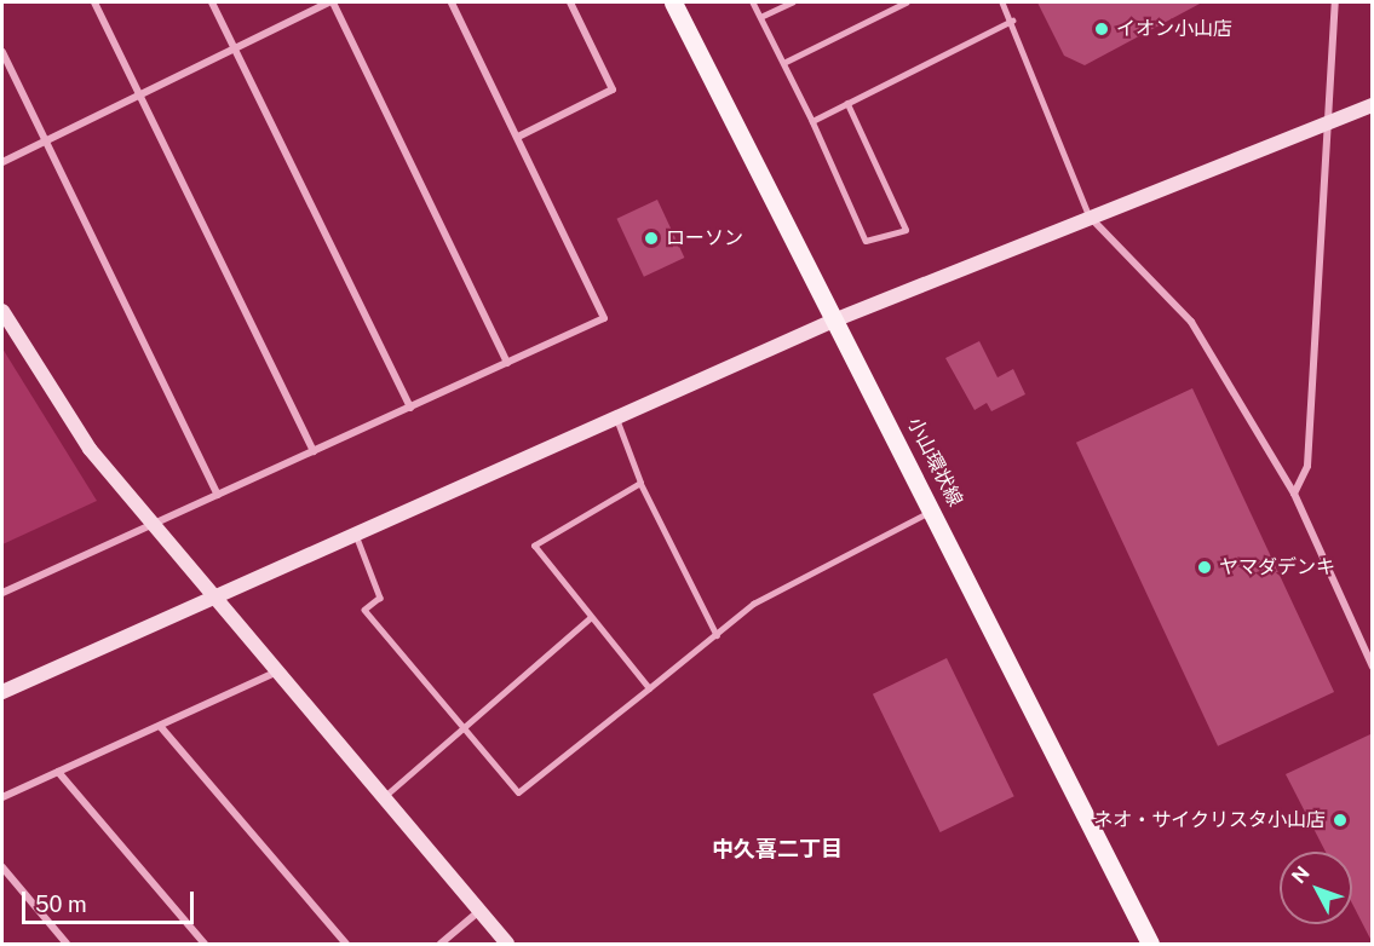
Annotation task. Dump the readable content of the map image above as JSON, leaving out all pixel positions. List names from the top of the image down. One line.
{"streets":{"main road":["小山環状線"]},"districts":["中久喜二丁目"],"places":["イオン小山店","ローソン","ヤマダデンキ","ネオ・サイクリスタ小山店"],"scale_bar":"50 m","north":"top left"}
